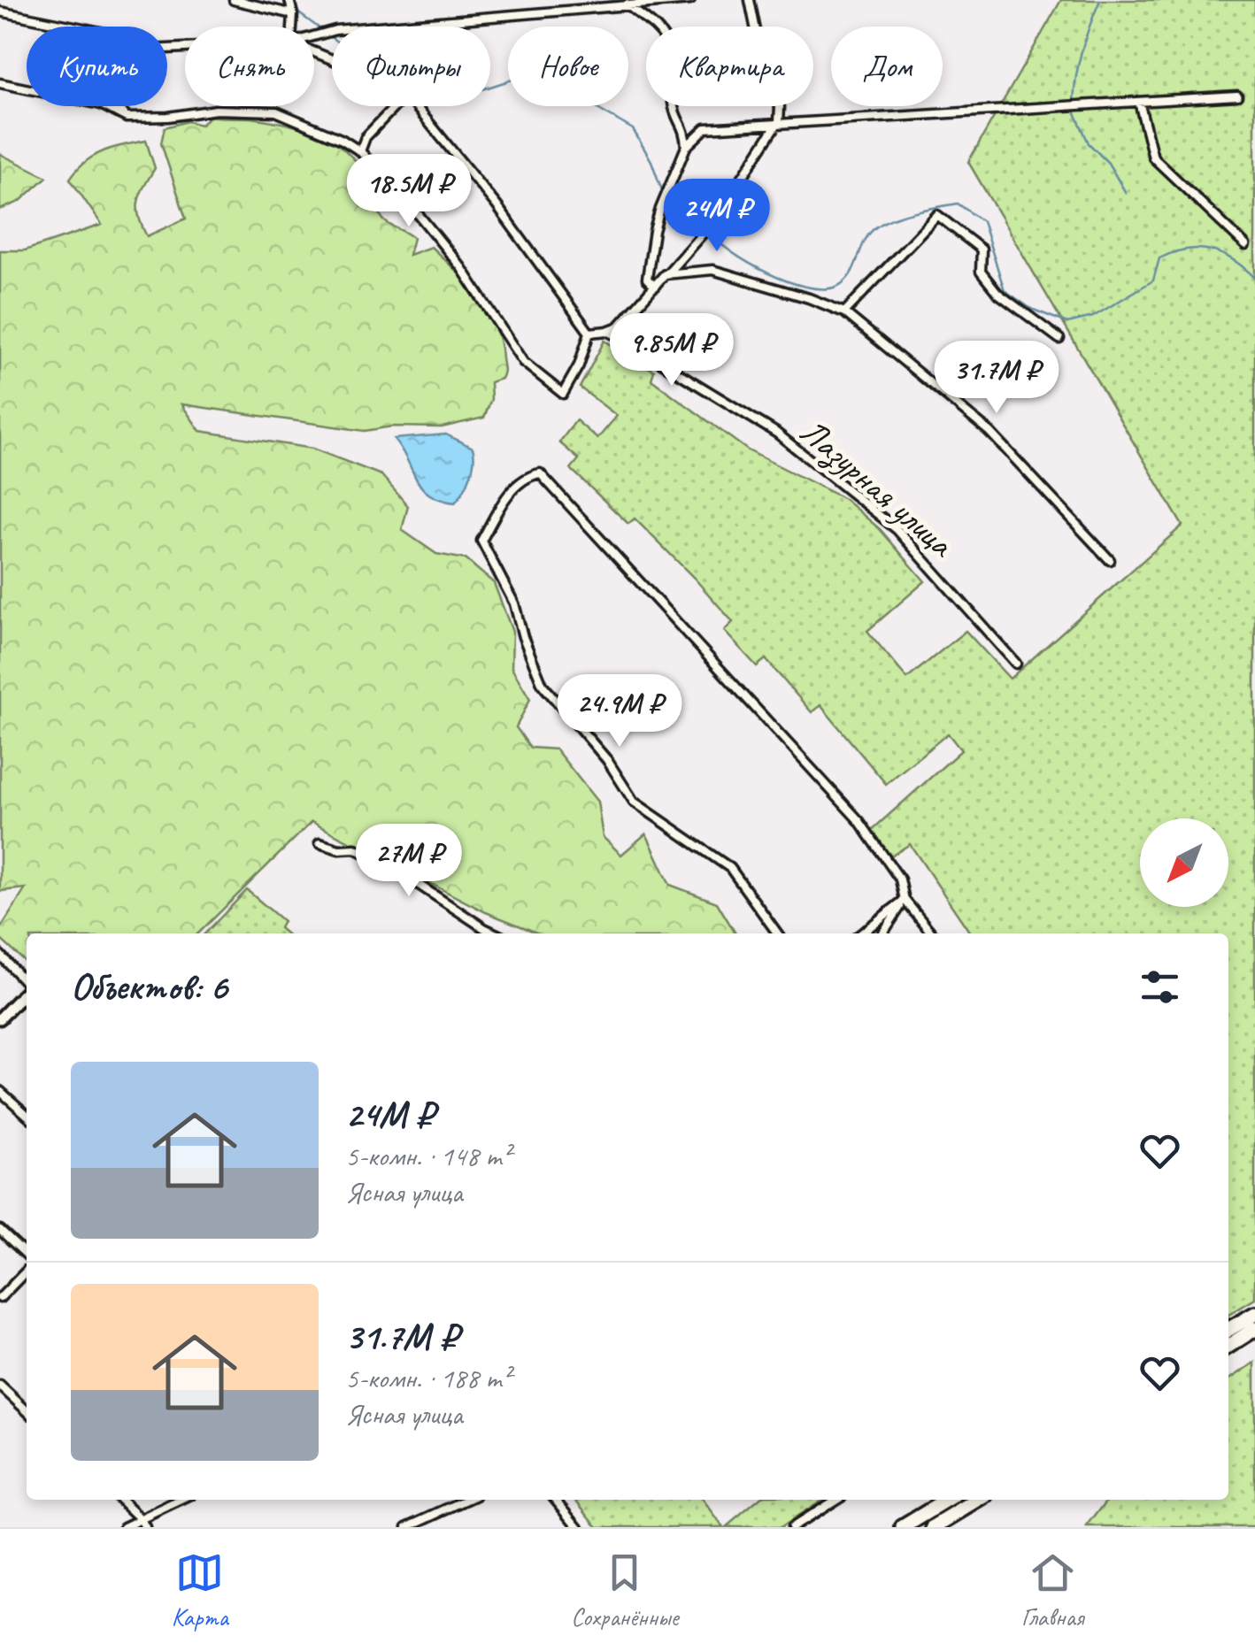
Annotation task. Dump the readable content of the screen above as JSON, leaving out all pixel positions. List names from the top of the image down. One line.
{"streets":{"street":["Лазурная улица"]},"north":"bottom left","page":{"chip":["Купить","Снять","Фильтры","Новое","Квартира","Дом"],"price":["18.5M ₽","24M ₽","9.85M ₽","31.7M ₽","24.9M ₽","27M ₽"],"heading":"Объектов: 6","list":[{"name":"24M ₽","note":"5-комн. · 148 m² · Ясная улица"},{"name":"31.7M ₽","note":"5-комн. · 188 m² · Ясная улица"}],"tabs":["Карта","Сохранённые","Главная"]}}
